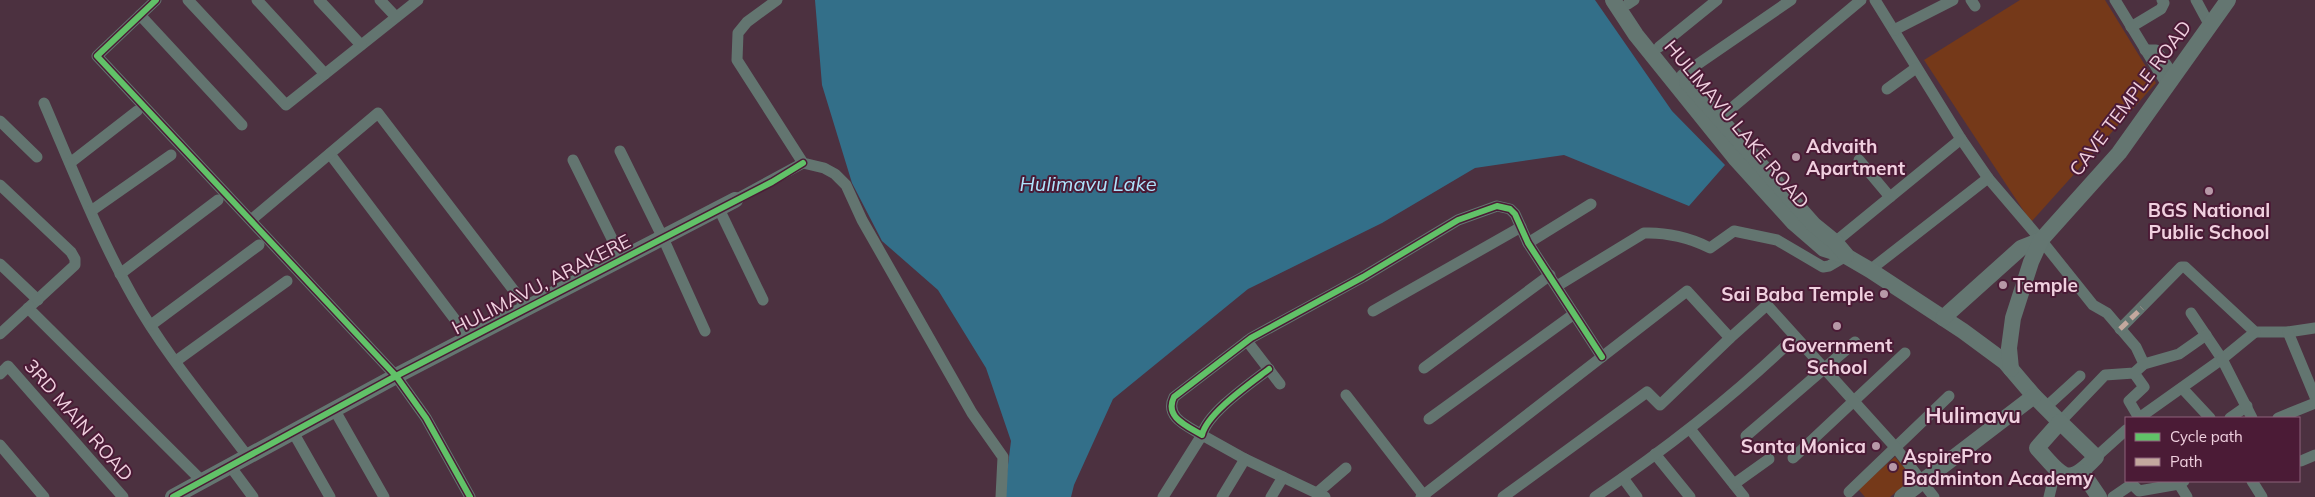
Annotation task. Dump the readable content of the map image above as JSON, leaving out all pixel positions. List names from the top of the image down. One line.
{"streets":{"main road":["CAVE TEMPLE ROAD","HULIMAVU LAKE ROAD","HULIMAVU, ARAKERE"],"street":["3RD MAIN ROAD"]},"crossings":[["CAVE TEMPLE ROAD","HULIMAVU LAKE ROAD"]],"districts":["Hulimavu"],"water":["Hulimavu Lake"],"places":["Advaith Apartment","BGS National Public School","Temple","Sai Baba Temple","Government School","Santa Monica","AspirePro Badminton Academy"],"legend":["Cycle path","Path"]}
